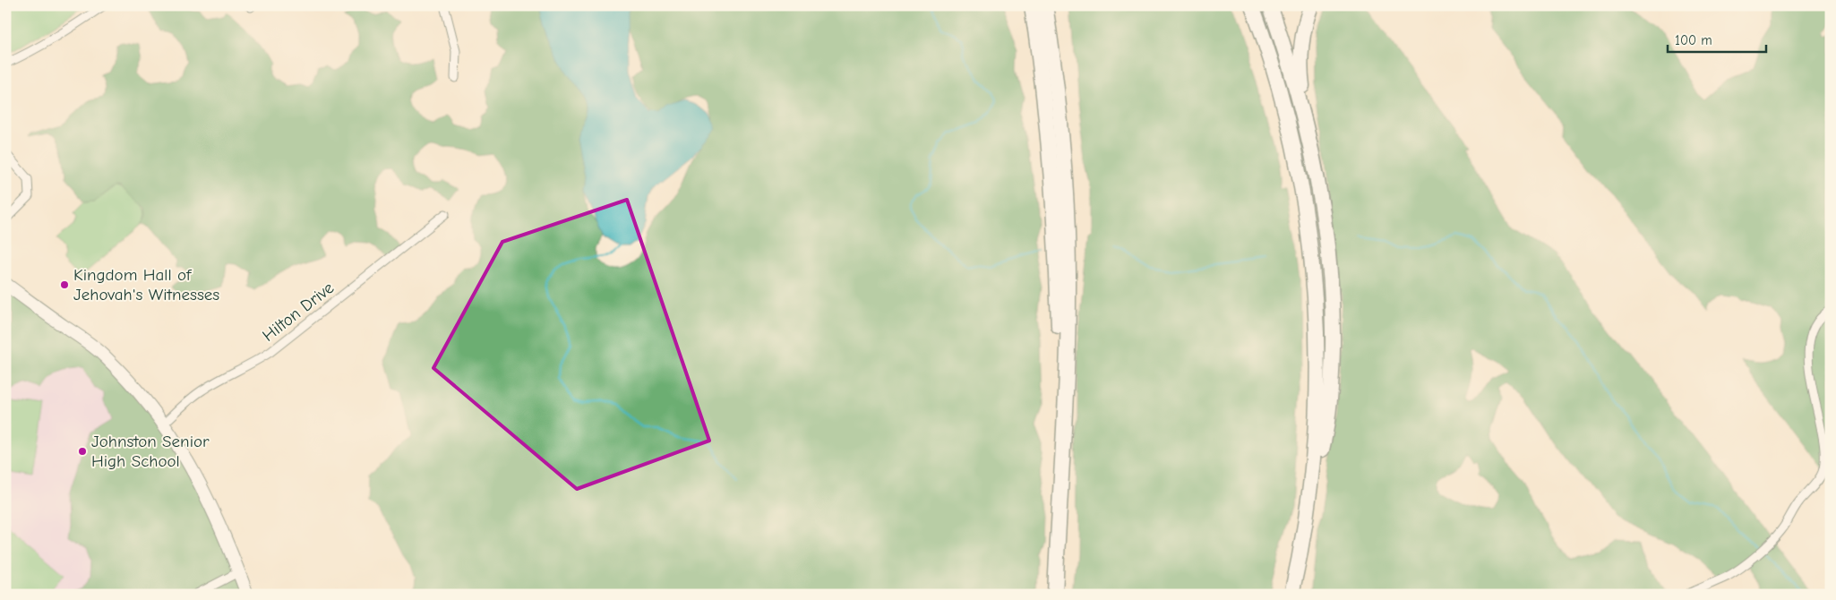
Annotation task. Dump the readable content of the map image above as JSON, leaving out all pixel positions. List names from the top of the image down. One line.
{"streets":{"street":["Hilton Drive"]},"places":["Kingdom Hall of Jehovah's Witnesses","Johnston Senior High School"],"scale_bar":"100 m"}
